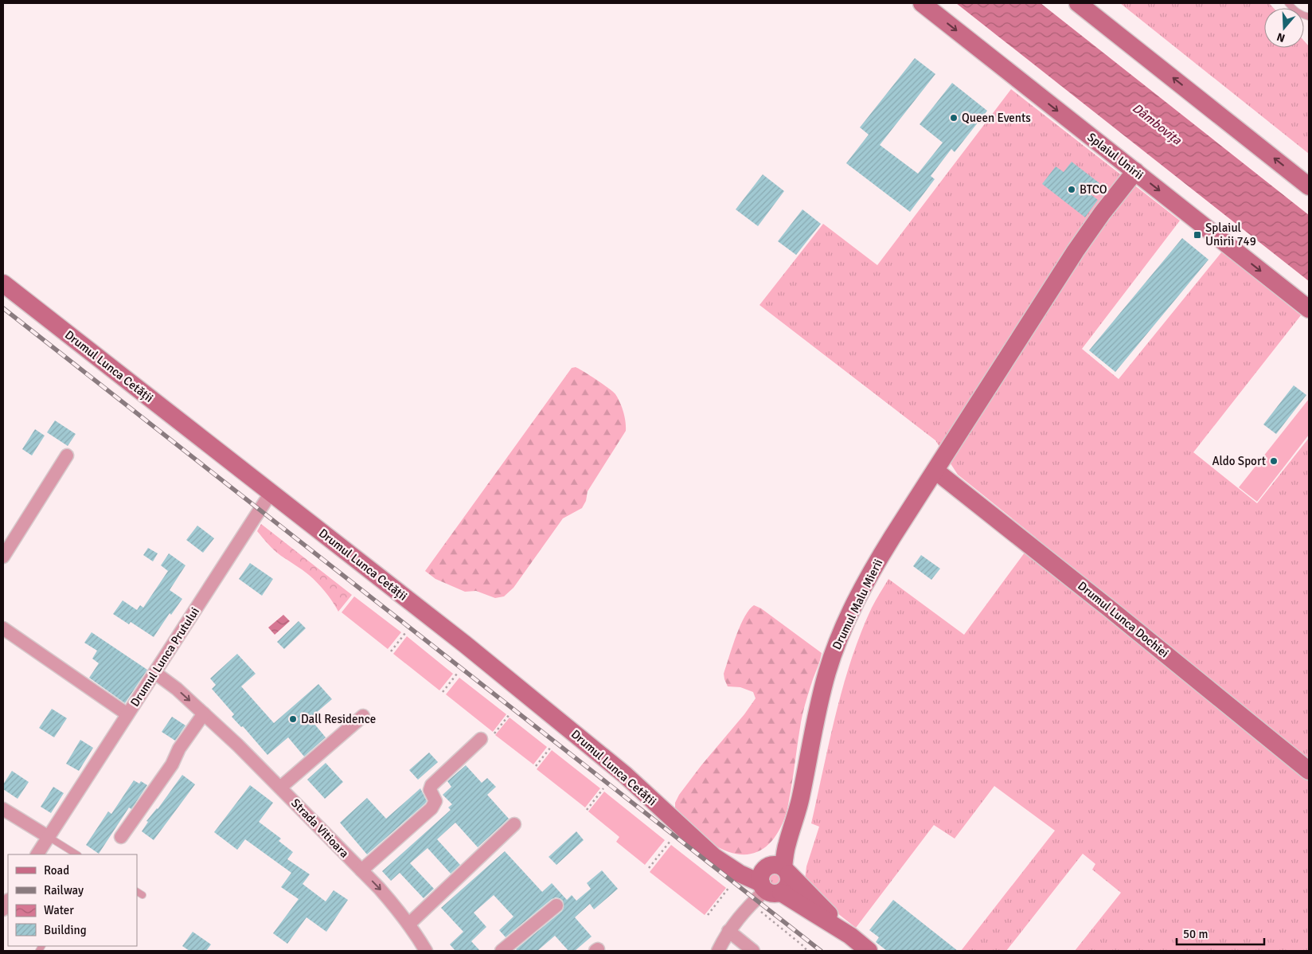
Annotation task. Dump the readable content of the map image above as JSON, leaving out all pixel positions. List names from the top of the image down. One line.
{"streets":{"street":["Splaiul Unirii","Drumul Lunca Cetății","Drumul Malu Mierii","Drumul Lunca Dochiei","Drumul Lunca Prutului","Strada Vitioara"]},"crossings":[["Splaiul Unirii","Drumul Malu Mierii"],["Drumul Lunca Cetății","Drumul Malu Mierii"],["Drumul Lunca Cetății","Drumul Lunca Prutului"],["Drumul Malu Mierii","Drumul Lunca Dochiei"],["Drumul Lunca Prutului","Strada Vitioara"]],"water":["Dâmbovița"],"places":{"other":["Queen Events","BTCO","Aldo Sport","Dall Residence"],"transit":["Splaiul Unirii 749"]},"legend":["Road","Railway","Water","Building"],"scale_bar":"50 m","north":"bottom"}
